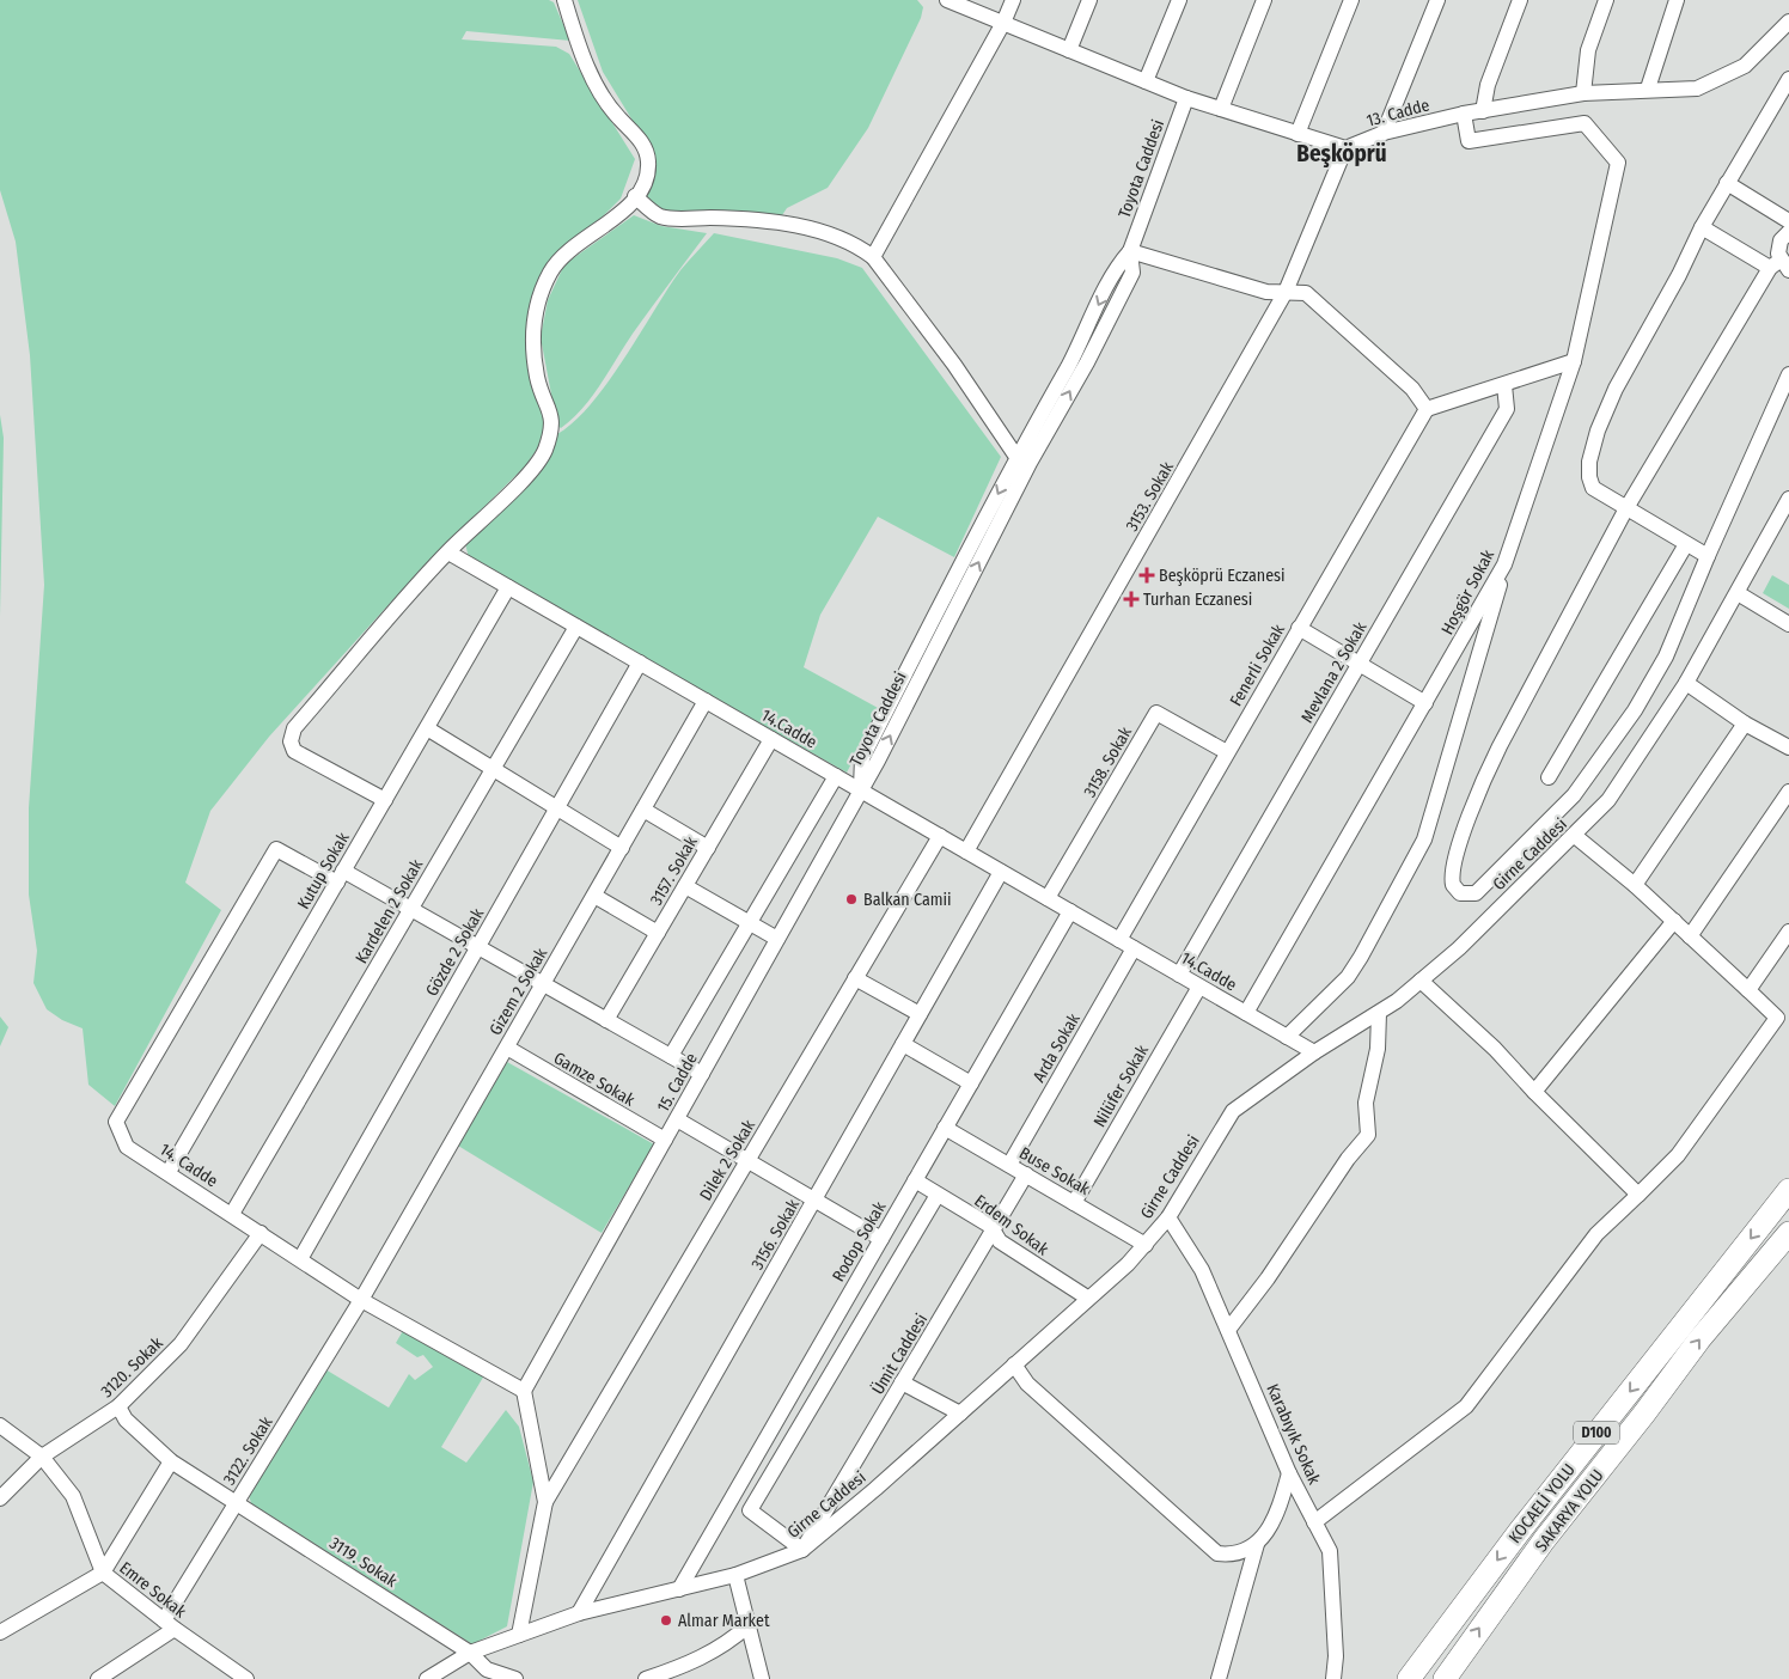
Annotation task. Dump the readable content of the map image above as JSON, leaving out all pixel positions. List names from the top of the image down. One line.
{"streets":{"highway":["D100","KOCAELİ YOLU","SAKARYA YOLU"],"street":["13. Cadde","Toyota Caddesi","3153. Sokak","Hoşgör Sokak","Fenerli Sokak","Mevlana 2 Sokak","14.Cadde","3158. Sokak","Girne Caddesi","Kutup Sokak","3157. Sokak","Kardelen 2 Sokak","Gözde 2 Sokak","Gizem 2 Sokak","Arda Sokak","Gamze Sokak","15. Cadde","Nilüfer Sokak","Dilek 2 Sokak","14. Cadde","Buse Sokak","Erdem Sokak","3156. Sokak","Rodop Sokak","Ümit Caddesi","3120. Sokak","Karabıyık Sokak","3122. Sokak","3119. Sokak","Emre Sokak"]},"crossings":[["13. Cadde","3153. Sokak"],["13. Cadde","Hoşgör Sokak"],["Toyota Caddesi","14.Cadde"],["Toyota Caddesi","15. Cadde"],["3153. Sokak","14.Cadde"],["Hoşgör Sokak","14.Cadde"],["Fenerli Sokak","14.Cadde"],["Fenerli Sokak","3158. Sokak"],["Mevlana 2 Sokak","14.Cadde"],["14.Cadde","3158. Sokak"],["14.Cadde","Girne Caddesi"],["14.Cadde","Kutup Sokak"],["14.Cadde","3157. Sokak"],["14.Cadde","Kardelen 2 Sokak"],["14.Cadde","Gözde 2 Sokak"],["14.Cadde","Gizem 2 Sokak"],["14.Cadde","Arda Sokak"],["14.Cadde","15. Cadde"],["14.Cadde","Nilüfer Sokak"],["14.Cadde","Dilek 2 Sokak"],["14.Cadde","3156. Sokak"],["14.Cadde","Rodop Sokak"],["Girne Caddesi","Buse Sokak"],["Girne Caddesi","Erdem Sokak"],["Girne Caddesi","3156. Sokak"],["Girne Caddesi","Rodop Sokak"],["Girne Caddesi","Ümit Caddesi"],["Girne Caddesi","Karabıyık Sokak"],["Girne Caddesi","3119. Sokak"],["Kutup Sokak","14. Cadde"],["Kardelen 2 Sokak","14. Cadde"],["Gözde 2 Sokak","14. Cadde"],["Gizem 2 Sokak","Gamze Sokak"],["Gizem 2 Sokak","14. Cadde"],["Gizem 2 Sokak","3122. Sokak"],["Arda Sokak","Buse Sokak"],["Gamze Sokak","15. Cadde"],["15. Cadde","14. Cadde"],["Nilüfer Sokak","Buse Sokak"],["14. Cadde","3120. Sokak"],["14. Cadde","3122. Sokak"],["Buse Sokak","Rodop Sokak"],["Buse Sokak","Ümit Caddesi"],["Erdem Sokak","Rodop Sokak"],["Erdem Sokak","Ümit Caddesi"],["3120. Sokak","3119. Sokak"],["3120. Sokak","Emre Sokak"],["3122. Sokak","3119. Sokak"],["3122. Sokak","Emre Sokak"]],"one_way":["KOCAELİ YOLU","SAKARYA YOLU"],"districts":["Beşköprü"],"places":{"health":["Beşköprü Eczanesi","Turhan Eczanesi"],"other":["Balkan Camii","Almar Market"]}}
